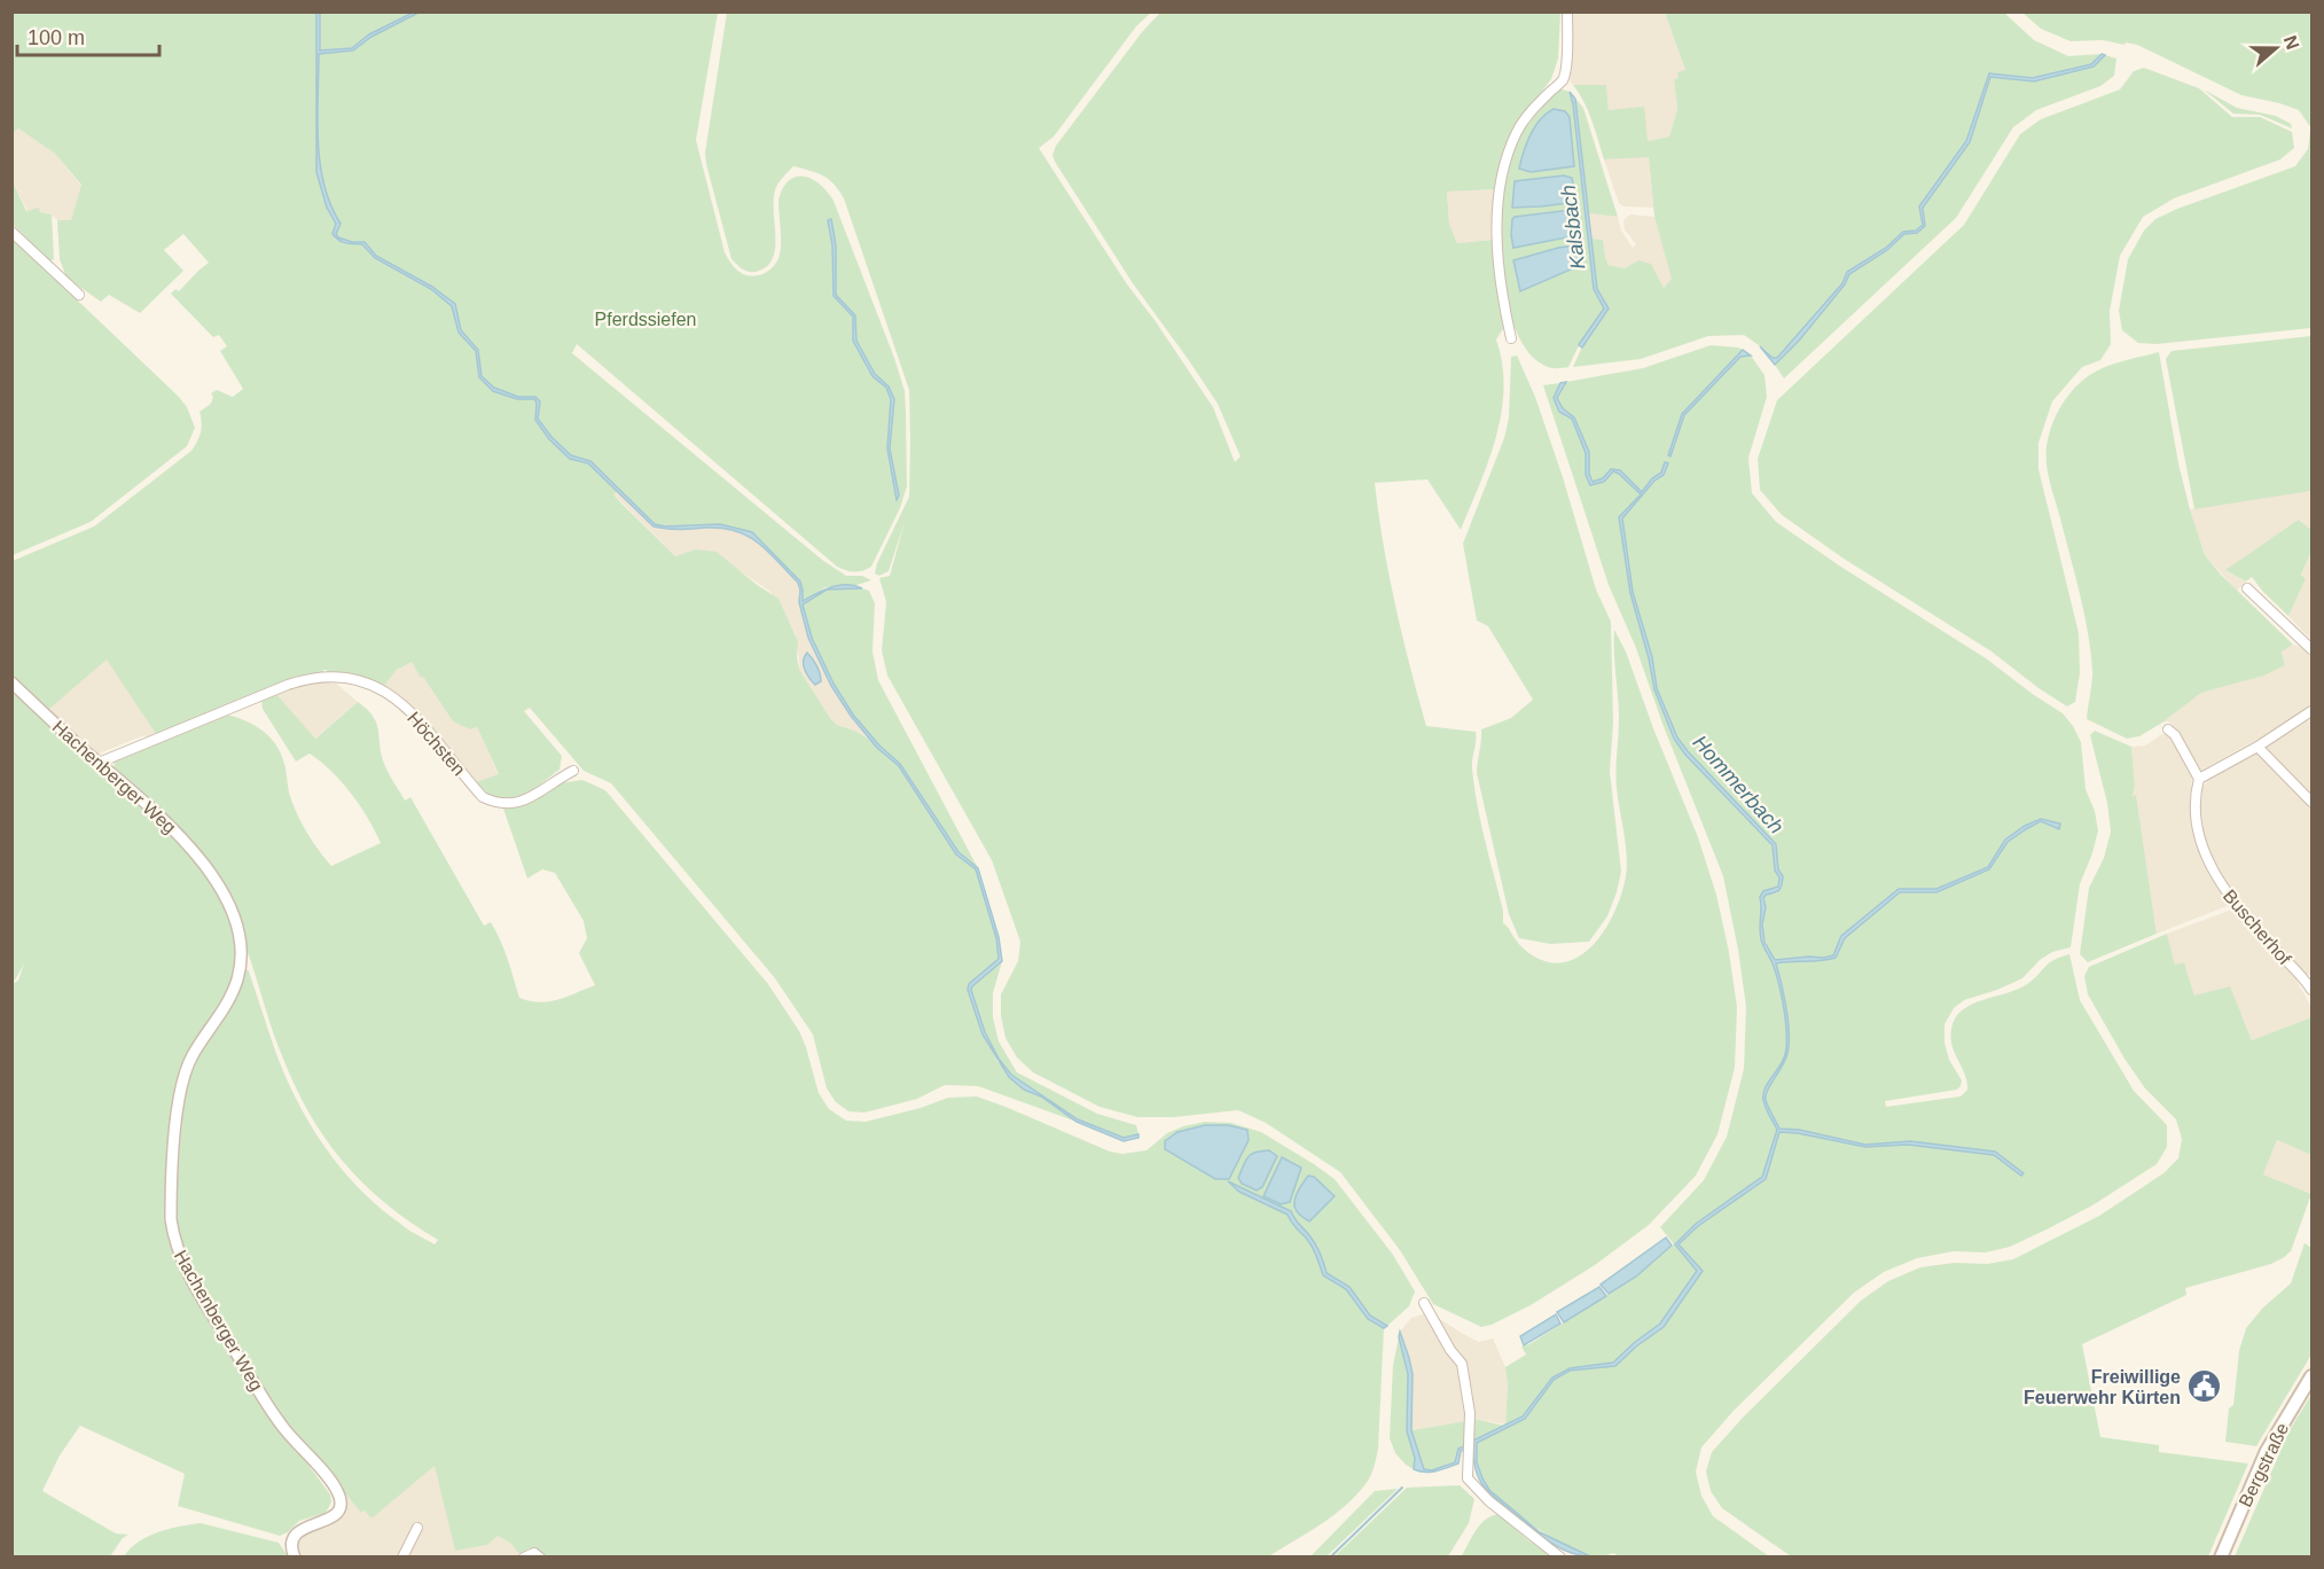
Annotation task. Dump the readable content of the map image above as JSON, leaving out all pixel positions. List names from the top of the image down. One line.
{"streets":{"main road":["Bergstraße"],"street":["Höchsten","Hachenberger Weg","Buscherhof"]},"crossings":[["Höchsten","Hachenberger Weg"]],"water":["Kalsbach","Hommerbach"],"parks":["Pferdssiefen"],"places":{"public building":["Freiwillige Feuerwehr Kürten"]},"scale_bar":"100 m","north":"right"}
